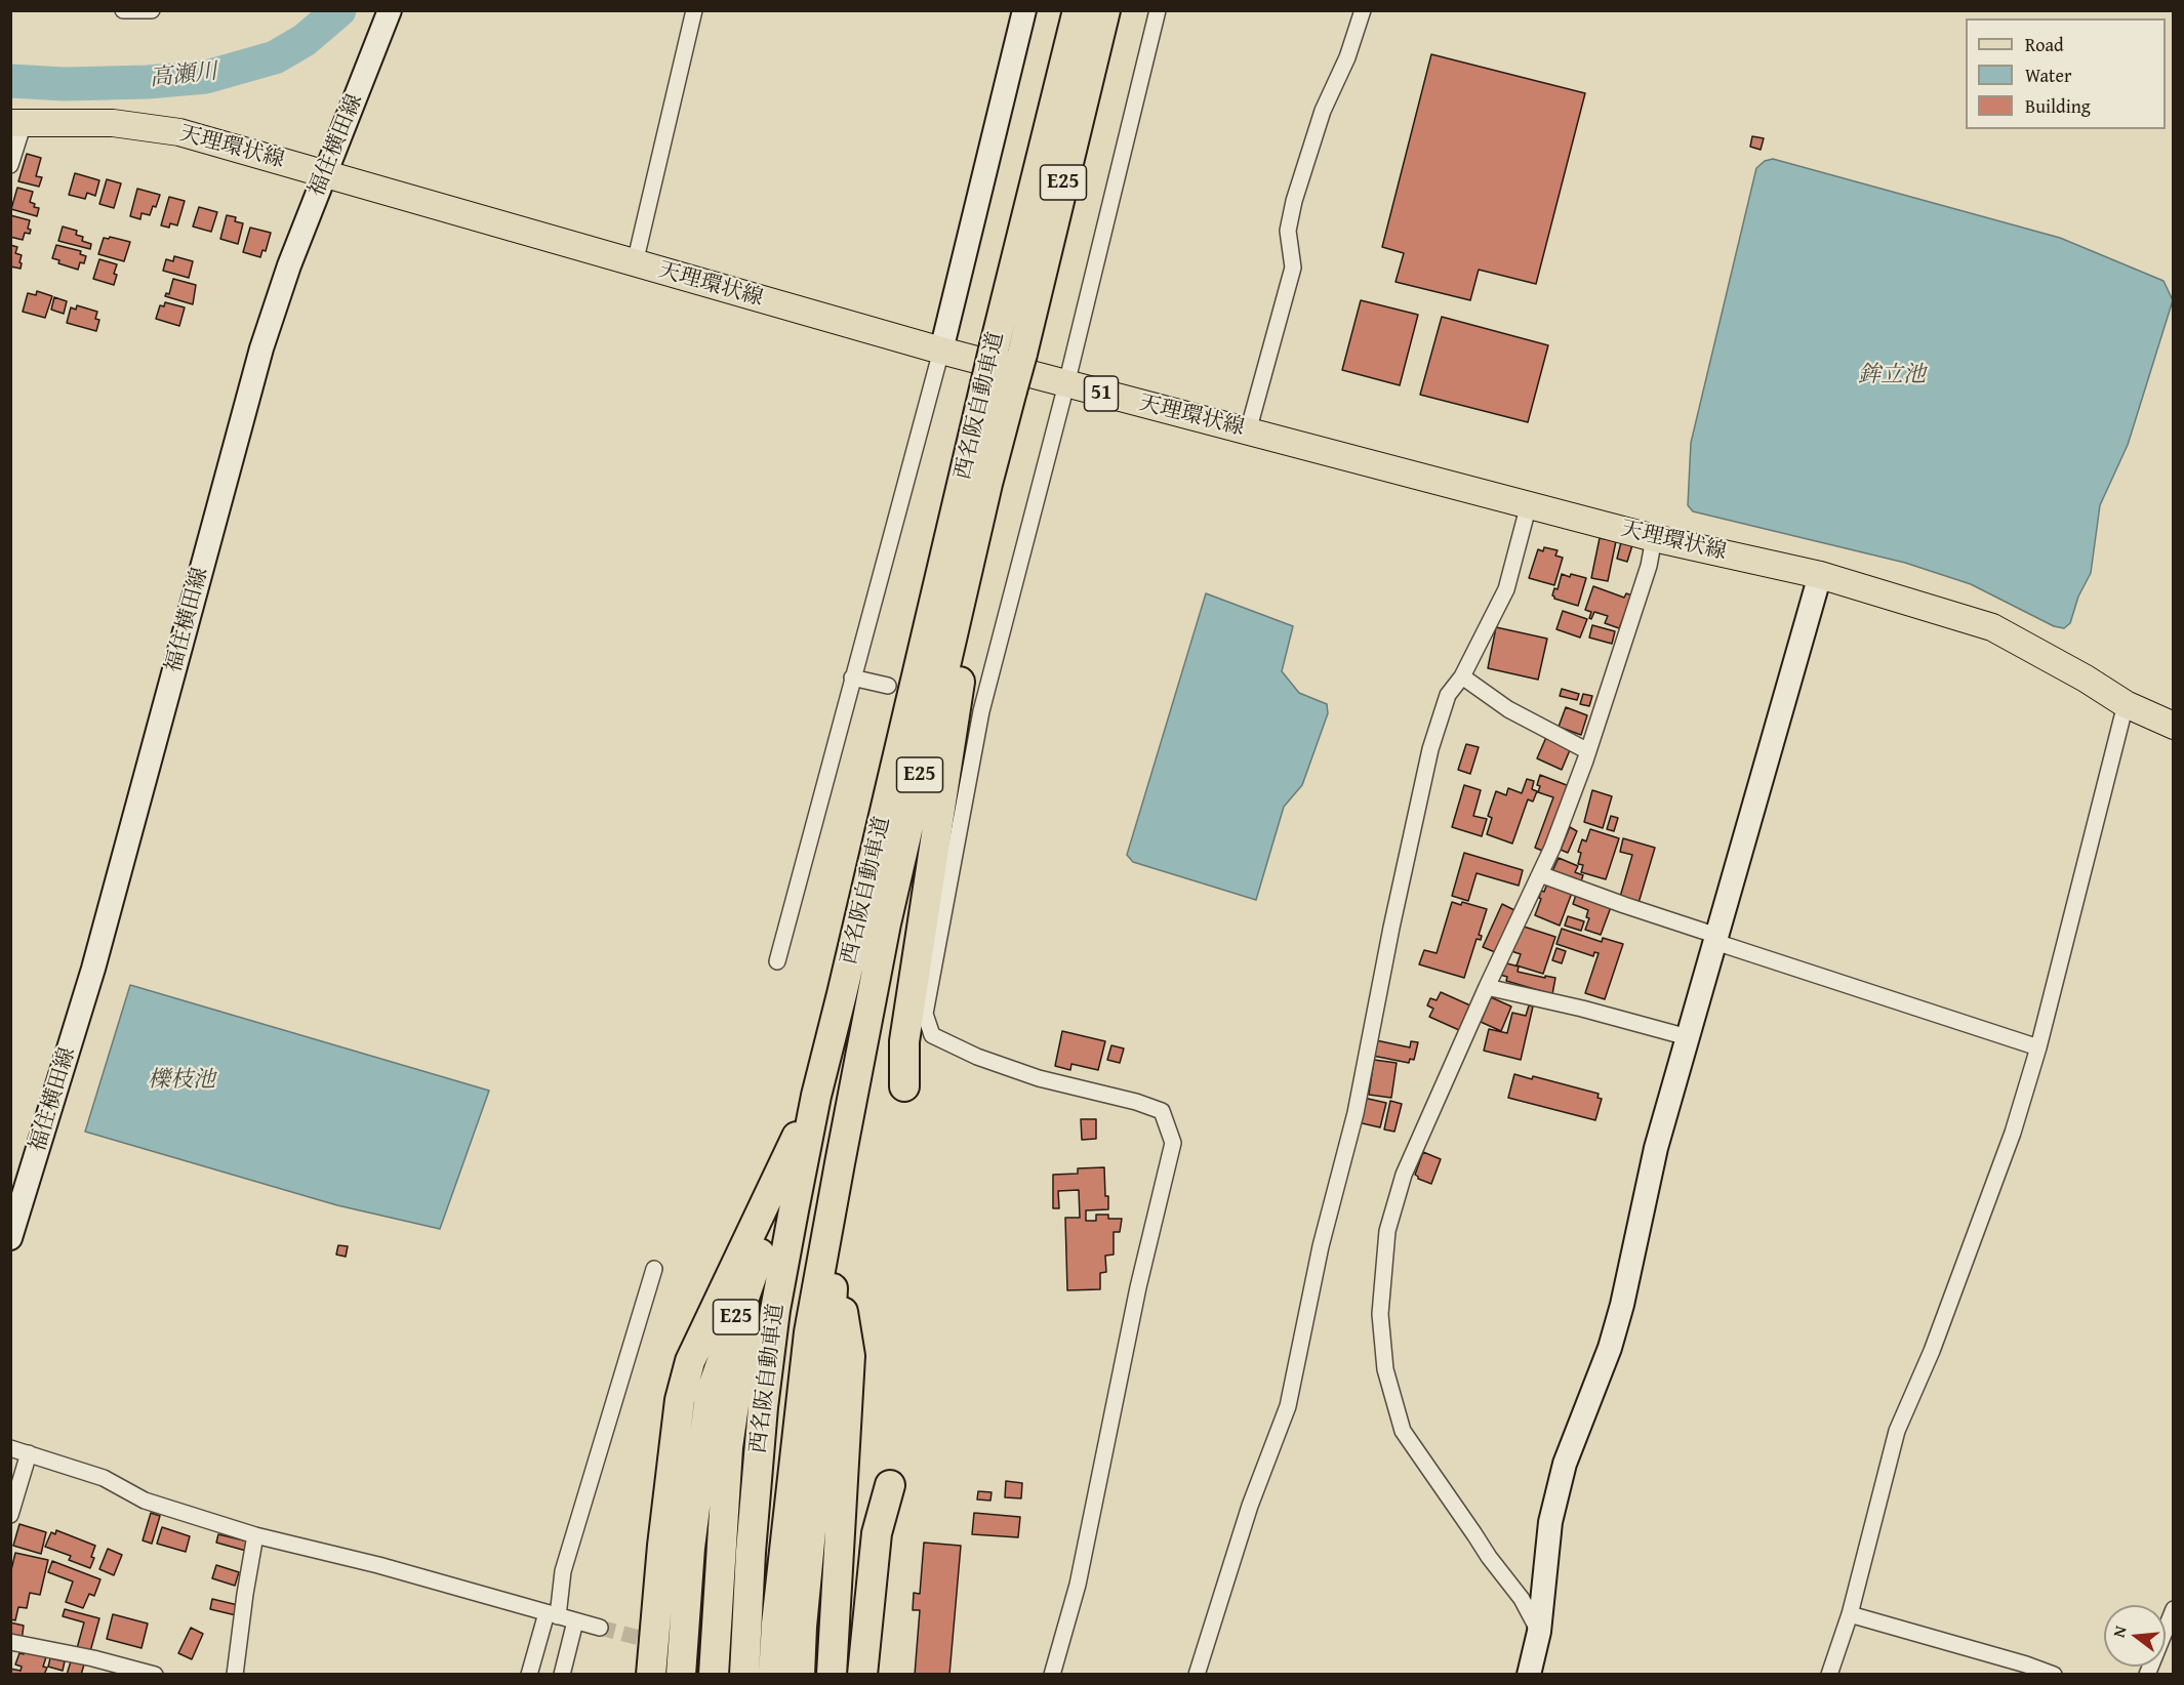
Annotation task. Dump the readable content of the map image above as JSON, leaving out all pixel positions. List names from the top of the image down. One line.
{"streets":{"highway":["E25","西名阪自動車道"],"main road":["天理環状線","51"],"street":["福住横田線"]},"crossings":[["福住横田線","天理環状線"],["E25","西名阪自動車道"]],"water":["高瀬川","鉾立池","櫟枝池"],"legend":["Road","Water","Building"],"north":"left"}
